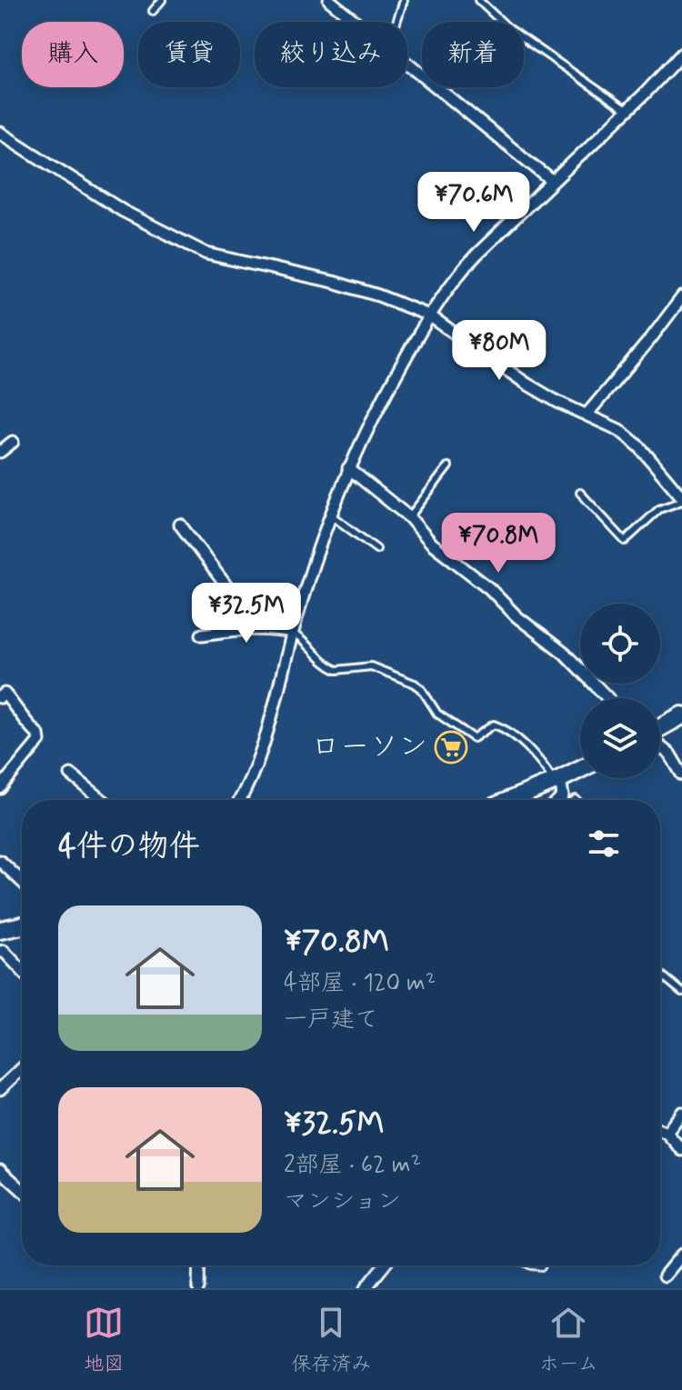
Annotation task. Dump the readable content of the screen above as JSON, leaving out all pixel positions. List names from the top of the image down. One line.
{"places":{"supermarket":["ローソン"]},"page":{"chip":["購入","賃貸","絞り込み","新着"],"price":["¥70.6M","¥80M","¥70.8M","¥32.5M"],"heading":"4件の物件","list":[{"name":"¥70.8M","note":"4部屋 · 120 m² · 一戸建て"},{"name":"¥32.5M","note":"2部屋 · 62 m² · マンション"}],"tabs":["地図","保存済み","ホーム"]}}
